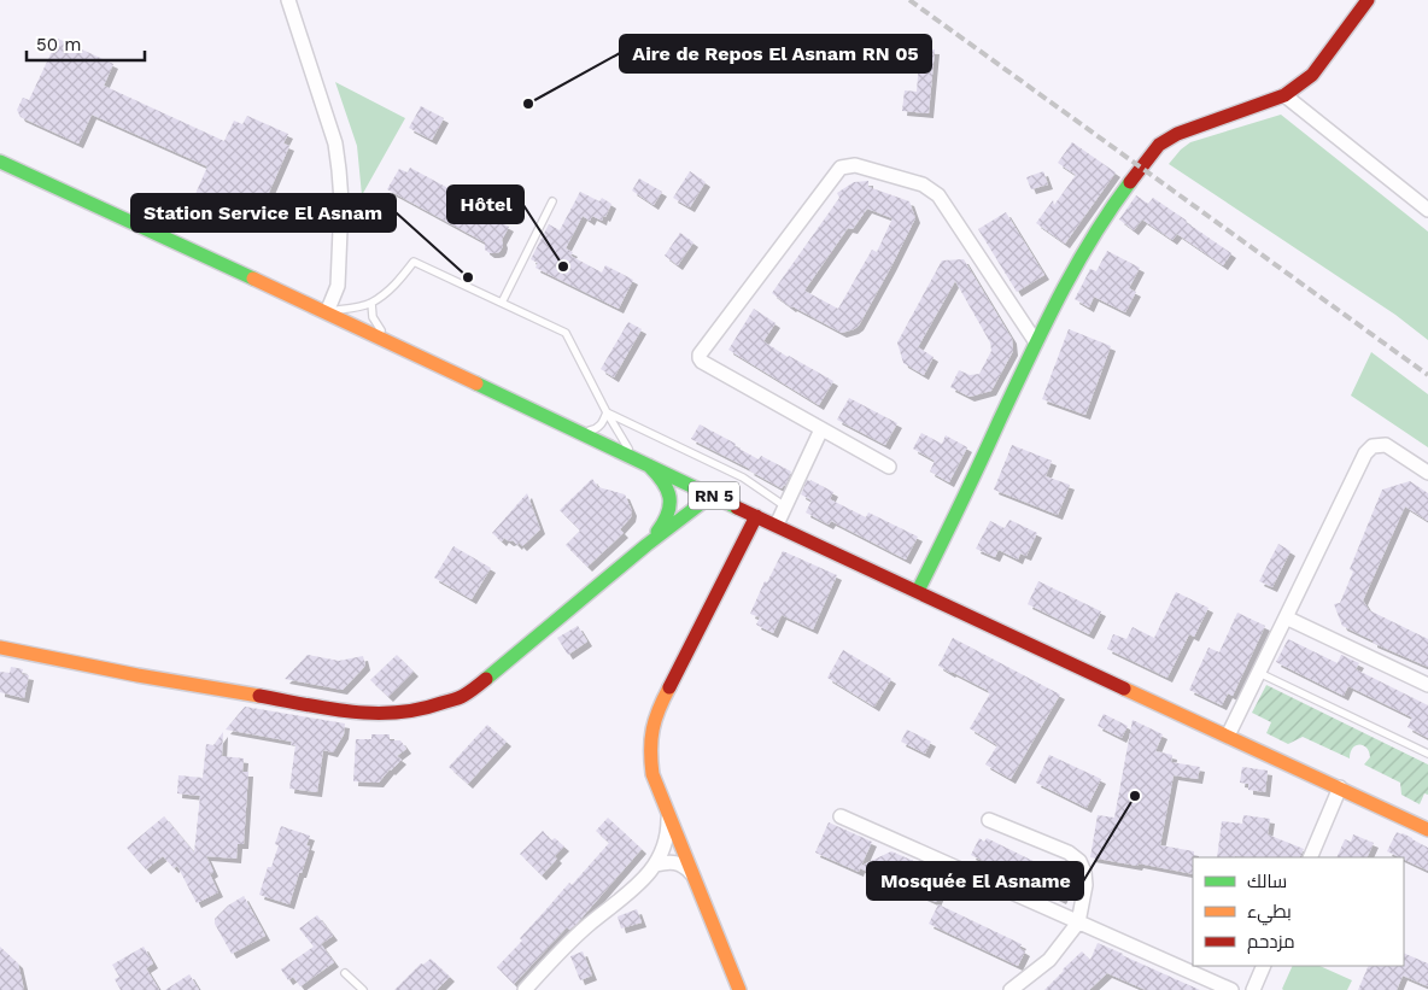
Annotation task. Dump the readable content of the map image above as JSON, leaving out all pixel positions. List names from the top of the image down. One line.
{"streets":{"street":["RN 5"]},"places":["Aire de Repos El Asnam RN 05","Hôtel","Station Service El Asnam","Mosquée El Asname"],"legend":["سالك","بطيء","مزدحم"],"scale_bar":"50 m"}
